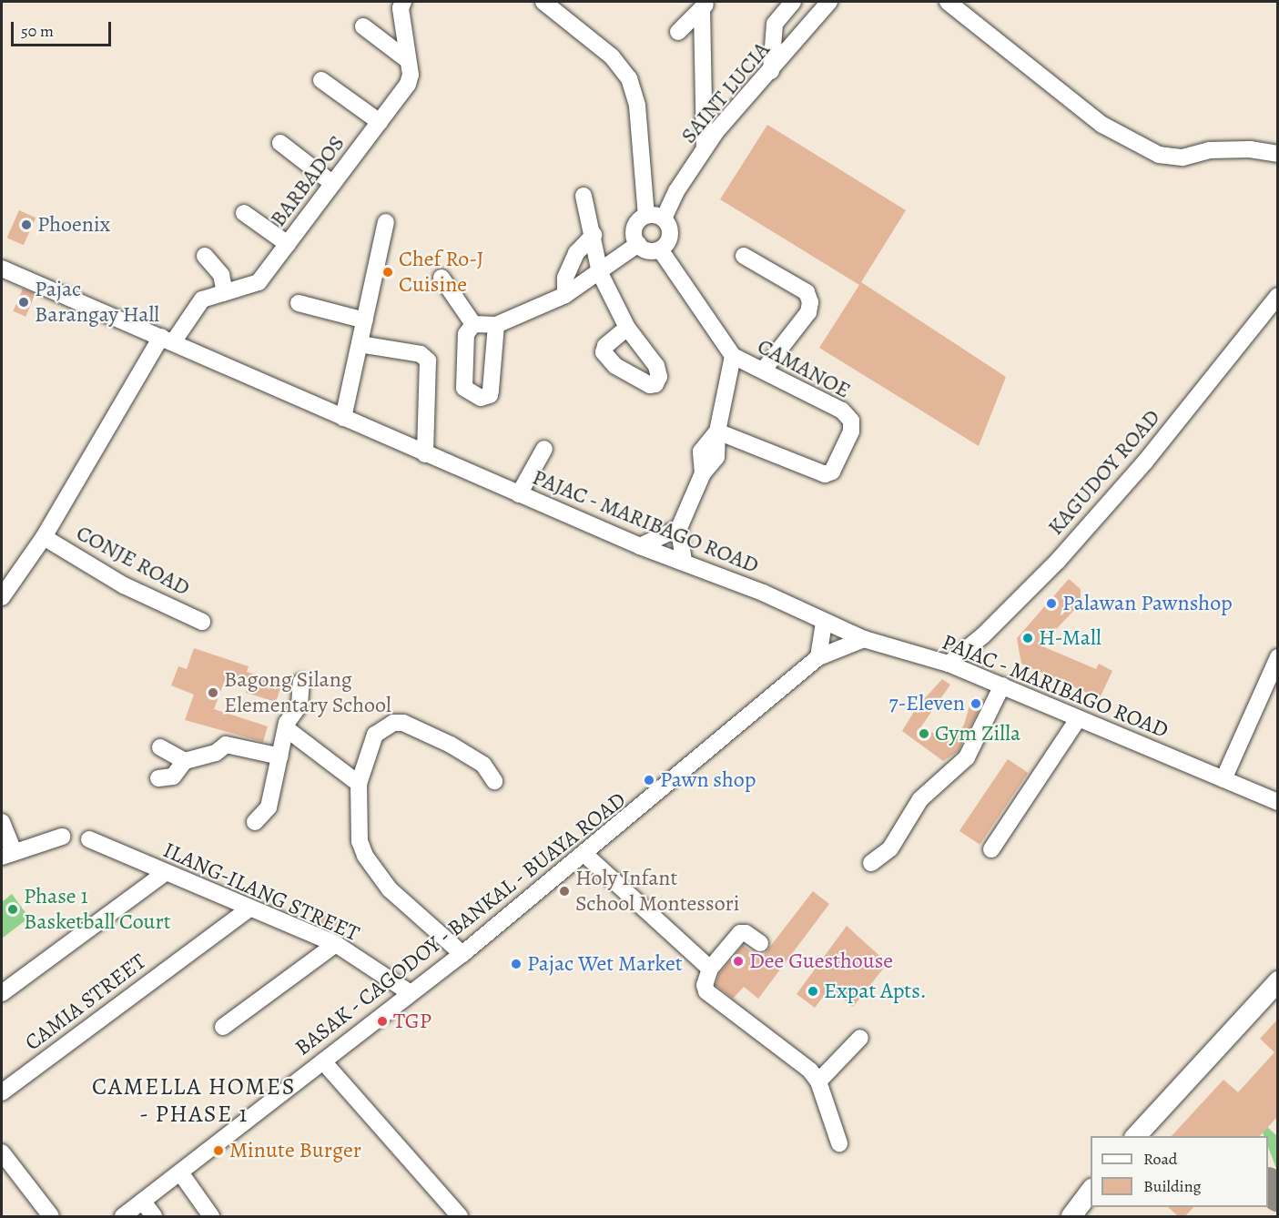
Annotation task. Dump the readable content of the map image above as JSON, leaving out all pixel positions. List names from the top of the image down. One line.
{"streets":{"street":["SAINT LUCIA","BARBADOS","CAMANOE","KAGUDOY ROAD","PAJAC - MARIBAGO ROAD","CONJE ROAD","ILANG-ILANG STREET","BASAK - CAGODOY - BANKAL - BUAYA ROAD","CAMIA STREET"]},"crossings":[["BARBADOS","PAJAC - MARIBAGO ROAD"],["BARBADOS","CONJE ROAD"],["KAGUDOY ROAD","PAJAC - MARIBAGO ROAD"],["PAJAC - MARIBAGO ROAD","BASAK - CAGODOY - BANKAL - BUAYA ROAD"],["ILANG-ILANG STREET","BASAK - CAGODOY - BANKAL - BUAYA ROAD"],["ILANG-ILANG STREET","CAMIA STREET"]],"districts":["CAMELLA HOMES - PHASE 1"],"places":["Phoenix","Chef Ro-J Cuisine","Pajac Barangay Hall","Palawan Pawnshop","H-Mall","Bagong Silang Elementary School","7-Eleven","Gym Zilla","Pawn shop","Holy Infant School Montessori","Phase 1 Basketball Court","Dee Guesthouse","Pajac Wet Market","Expat Apts.","TGP","Minute Burger"],"legend":["Road","Building"],"scale_bar":"50 m"}
